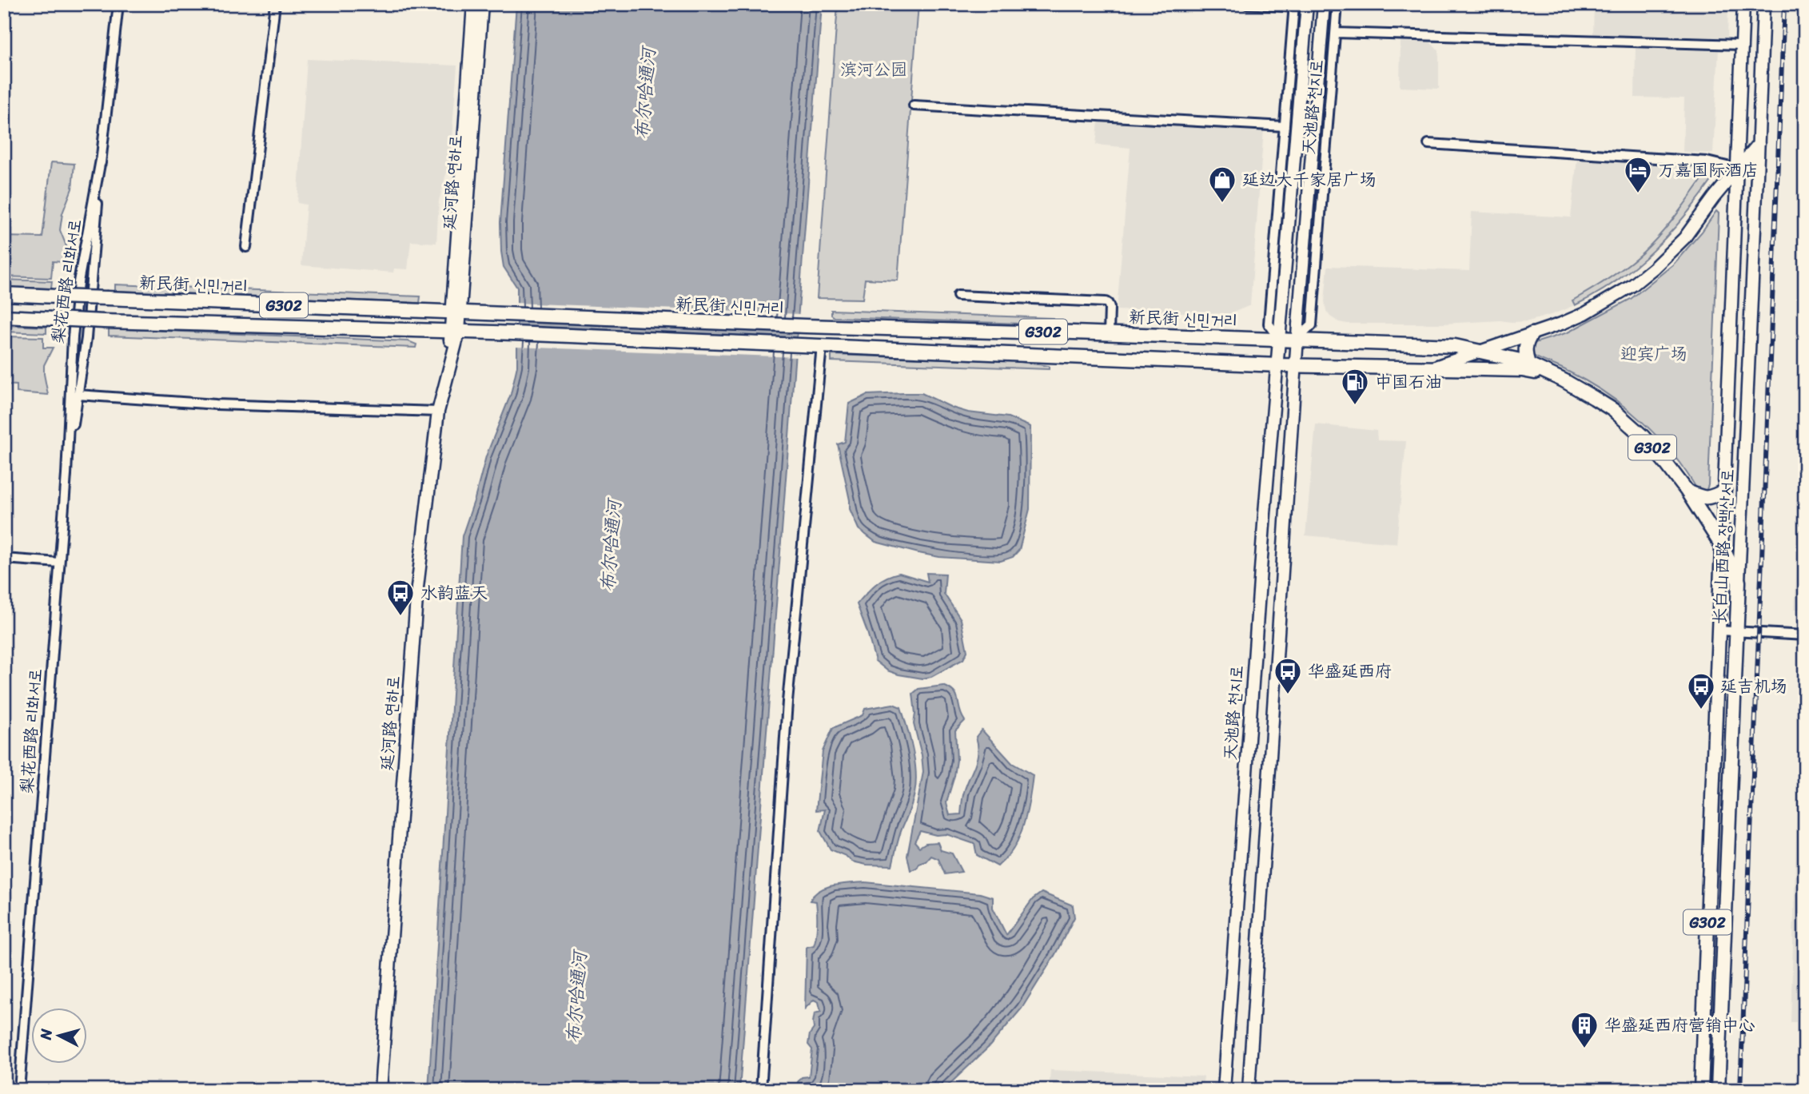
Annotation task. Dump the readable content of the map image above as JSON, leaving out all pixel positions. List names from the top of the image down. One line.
{"streets":{"highway":["新民街 신민거리","G302","长白山西路 장백산서로"],"main road":["天池路 천지로","延河路 연하로"],"street":["梨花西路 리화서로"]},"crossings":[["天池路 천지로","新民街 신민거리"],["延河路 연하로","新民街 신민거리"],["新民街 신민거리","长白山西路 장백산서로"]],"water":["布尔哈通河"],"parks":["滨河公园","迎宾广场"],"places":{"hotel":["万嘉国际酒店"],"shop":["延边大千家居广场"],"fuel station":["中国石油"],"bus stop":["水韵蓝天","华盛延西府","延吉机场"],"building":["华盛延西府营销中心"]},"north":"left"}
